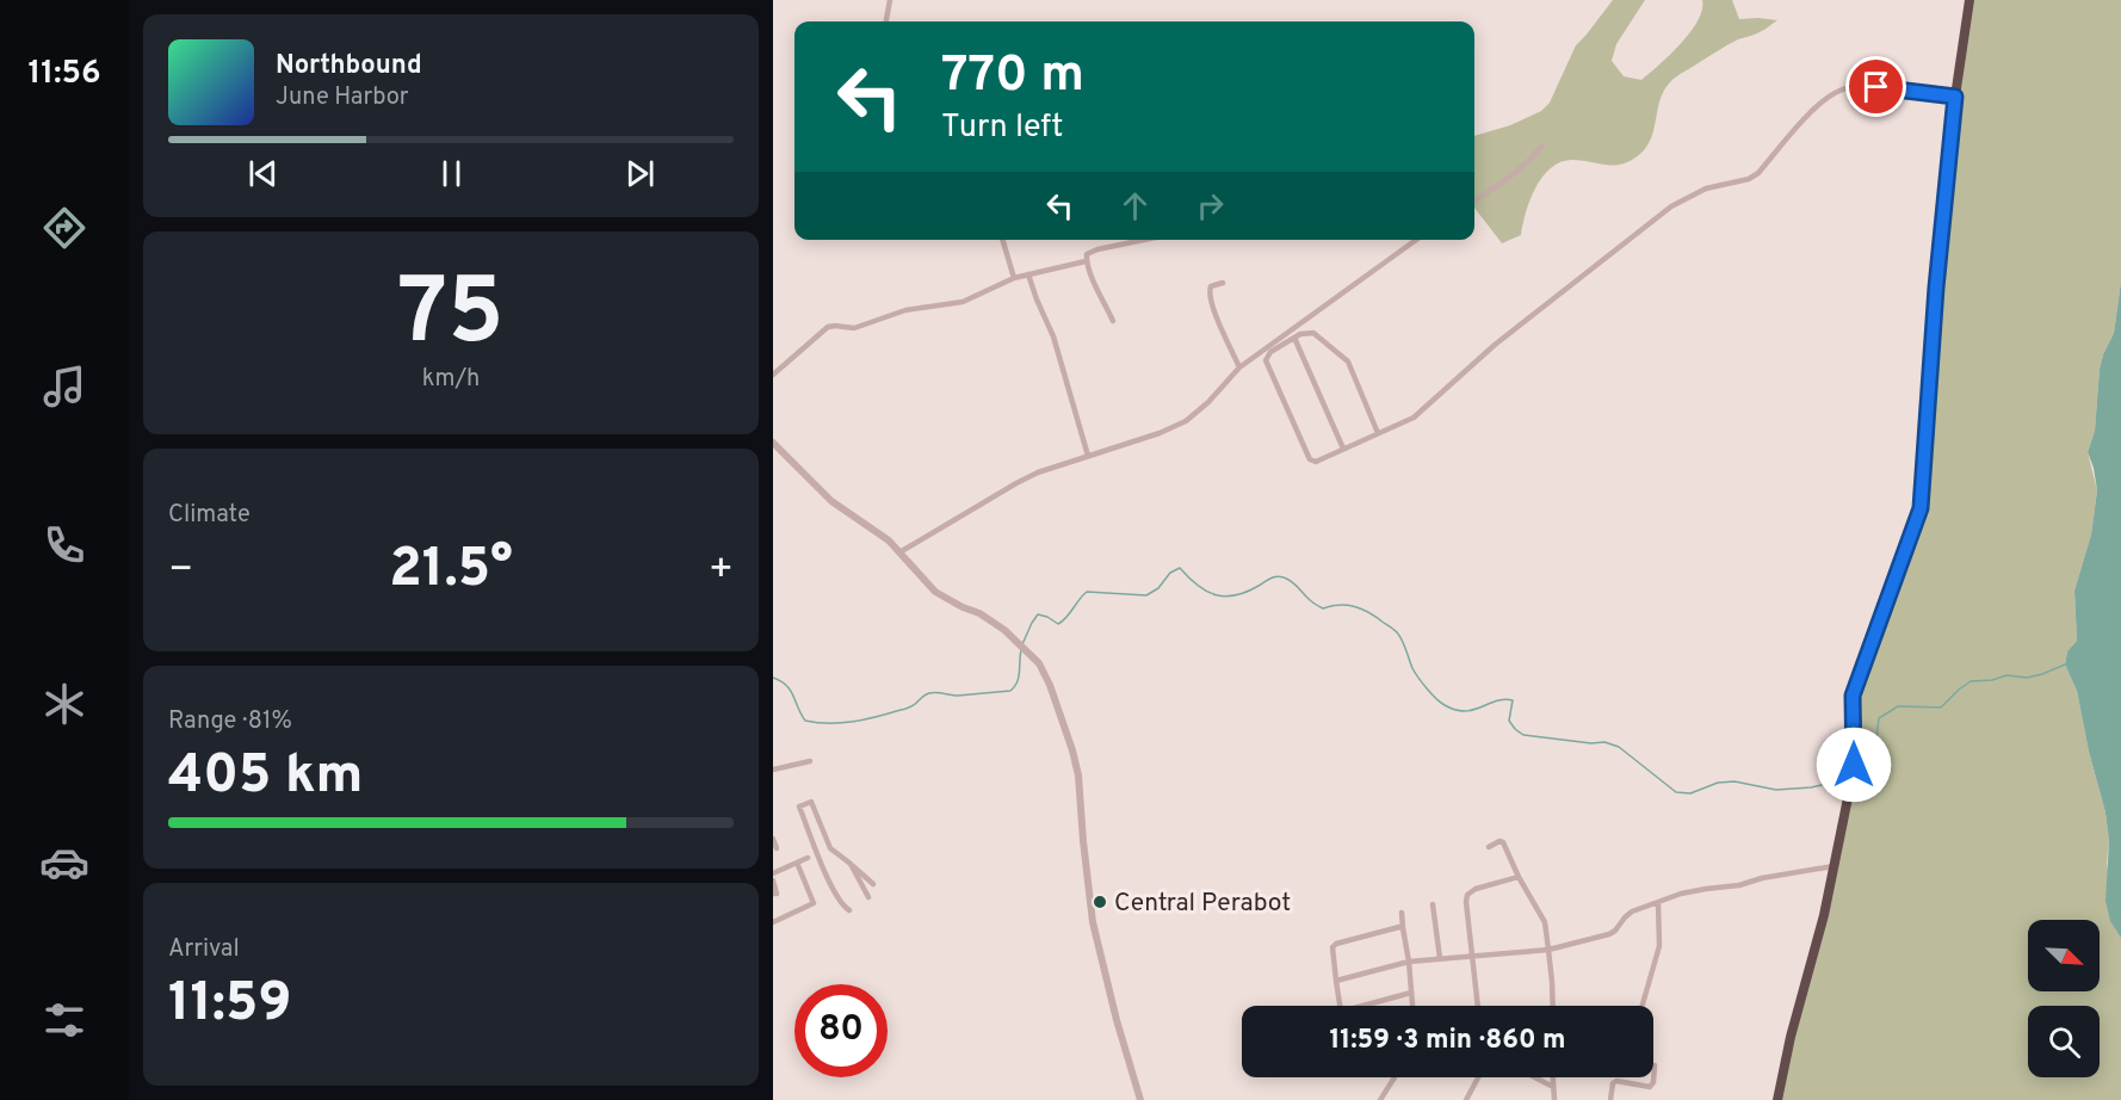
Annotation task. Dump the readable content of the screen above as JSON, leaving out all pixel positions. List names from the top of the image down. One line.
{"places":["Central Perabot"],"north":"bottom right","page":{"tabs":"11:56","turn":["770 m","Turn left"],"song":["Northbound","June Harbor"],"tile":[["75","km/h"],"Climate",["Range · 81%","405 km"],["Arrival","11:59"]],"heat":["−","21.5°","+"],"limit":"80","trip":"11:59 · 3 min · 860 m"}}
